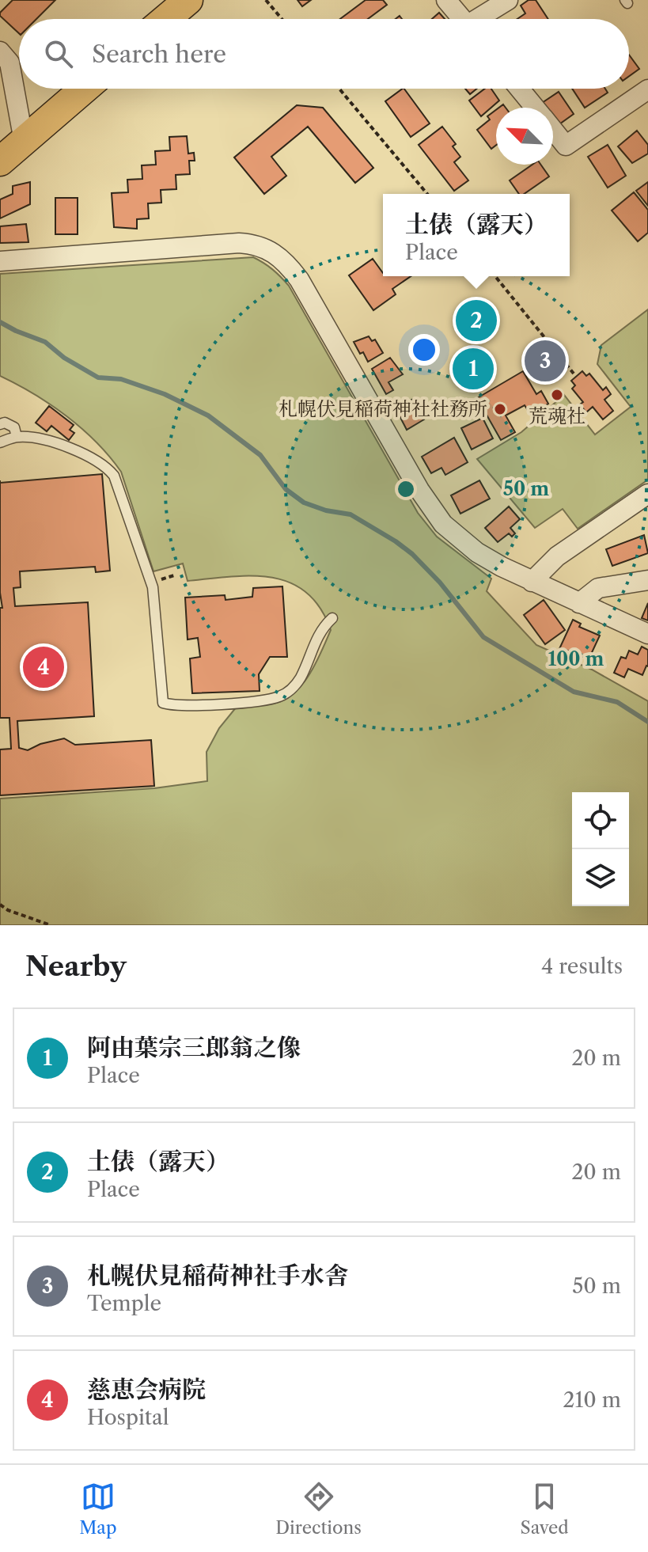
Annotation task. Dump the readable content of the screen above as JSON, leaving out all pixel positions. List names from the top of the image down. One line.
{"places":["荒魂社","札幌伏見稲荷神社社務所"],"north":"top left","page":{"search":"Search here","popup":["土俵（露天）","Place"],"pins":["2","3","1","4"],"heading":["Nearby","4 results"],"list":[{"mark":"1","name":"阿由葉宗三郎翁之像","note":"Place","value":"20 m"},{"mark":"2","name":"土俵（露天）","note":"Place","value":"20 m"},{"mark":"3","name":"札幌伏見稲荷神社手水舎","note":"Temple","value":"50 m"},{"mark":"4","name":"慈恵会病院","note":"Hospital","value":"210 m"}],"nav":["Map","Directions","Saved"]},"rings":["50 m","100 m"]}
